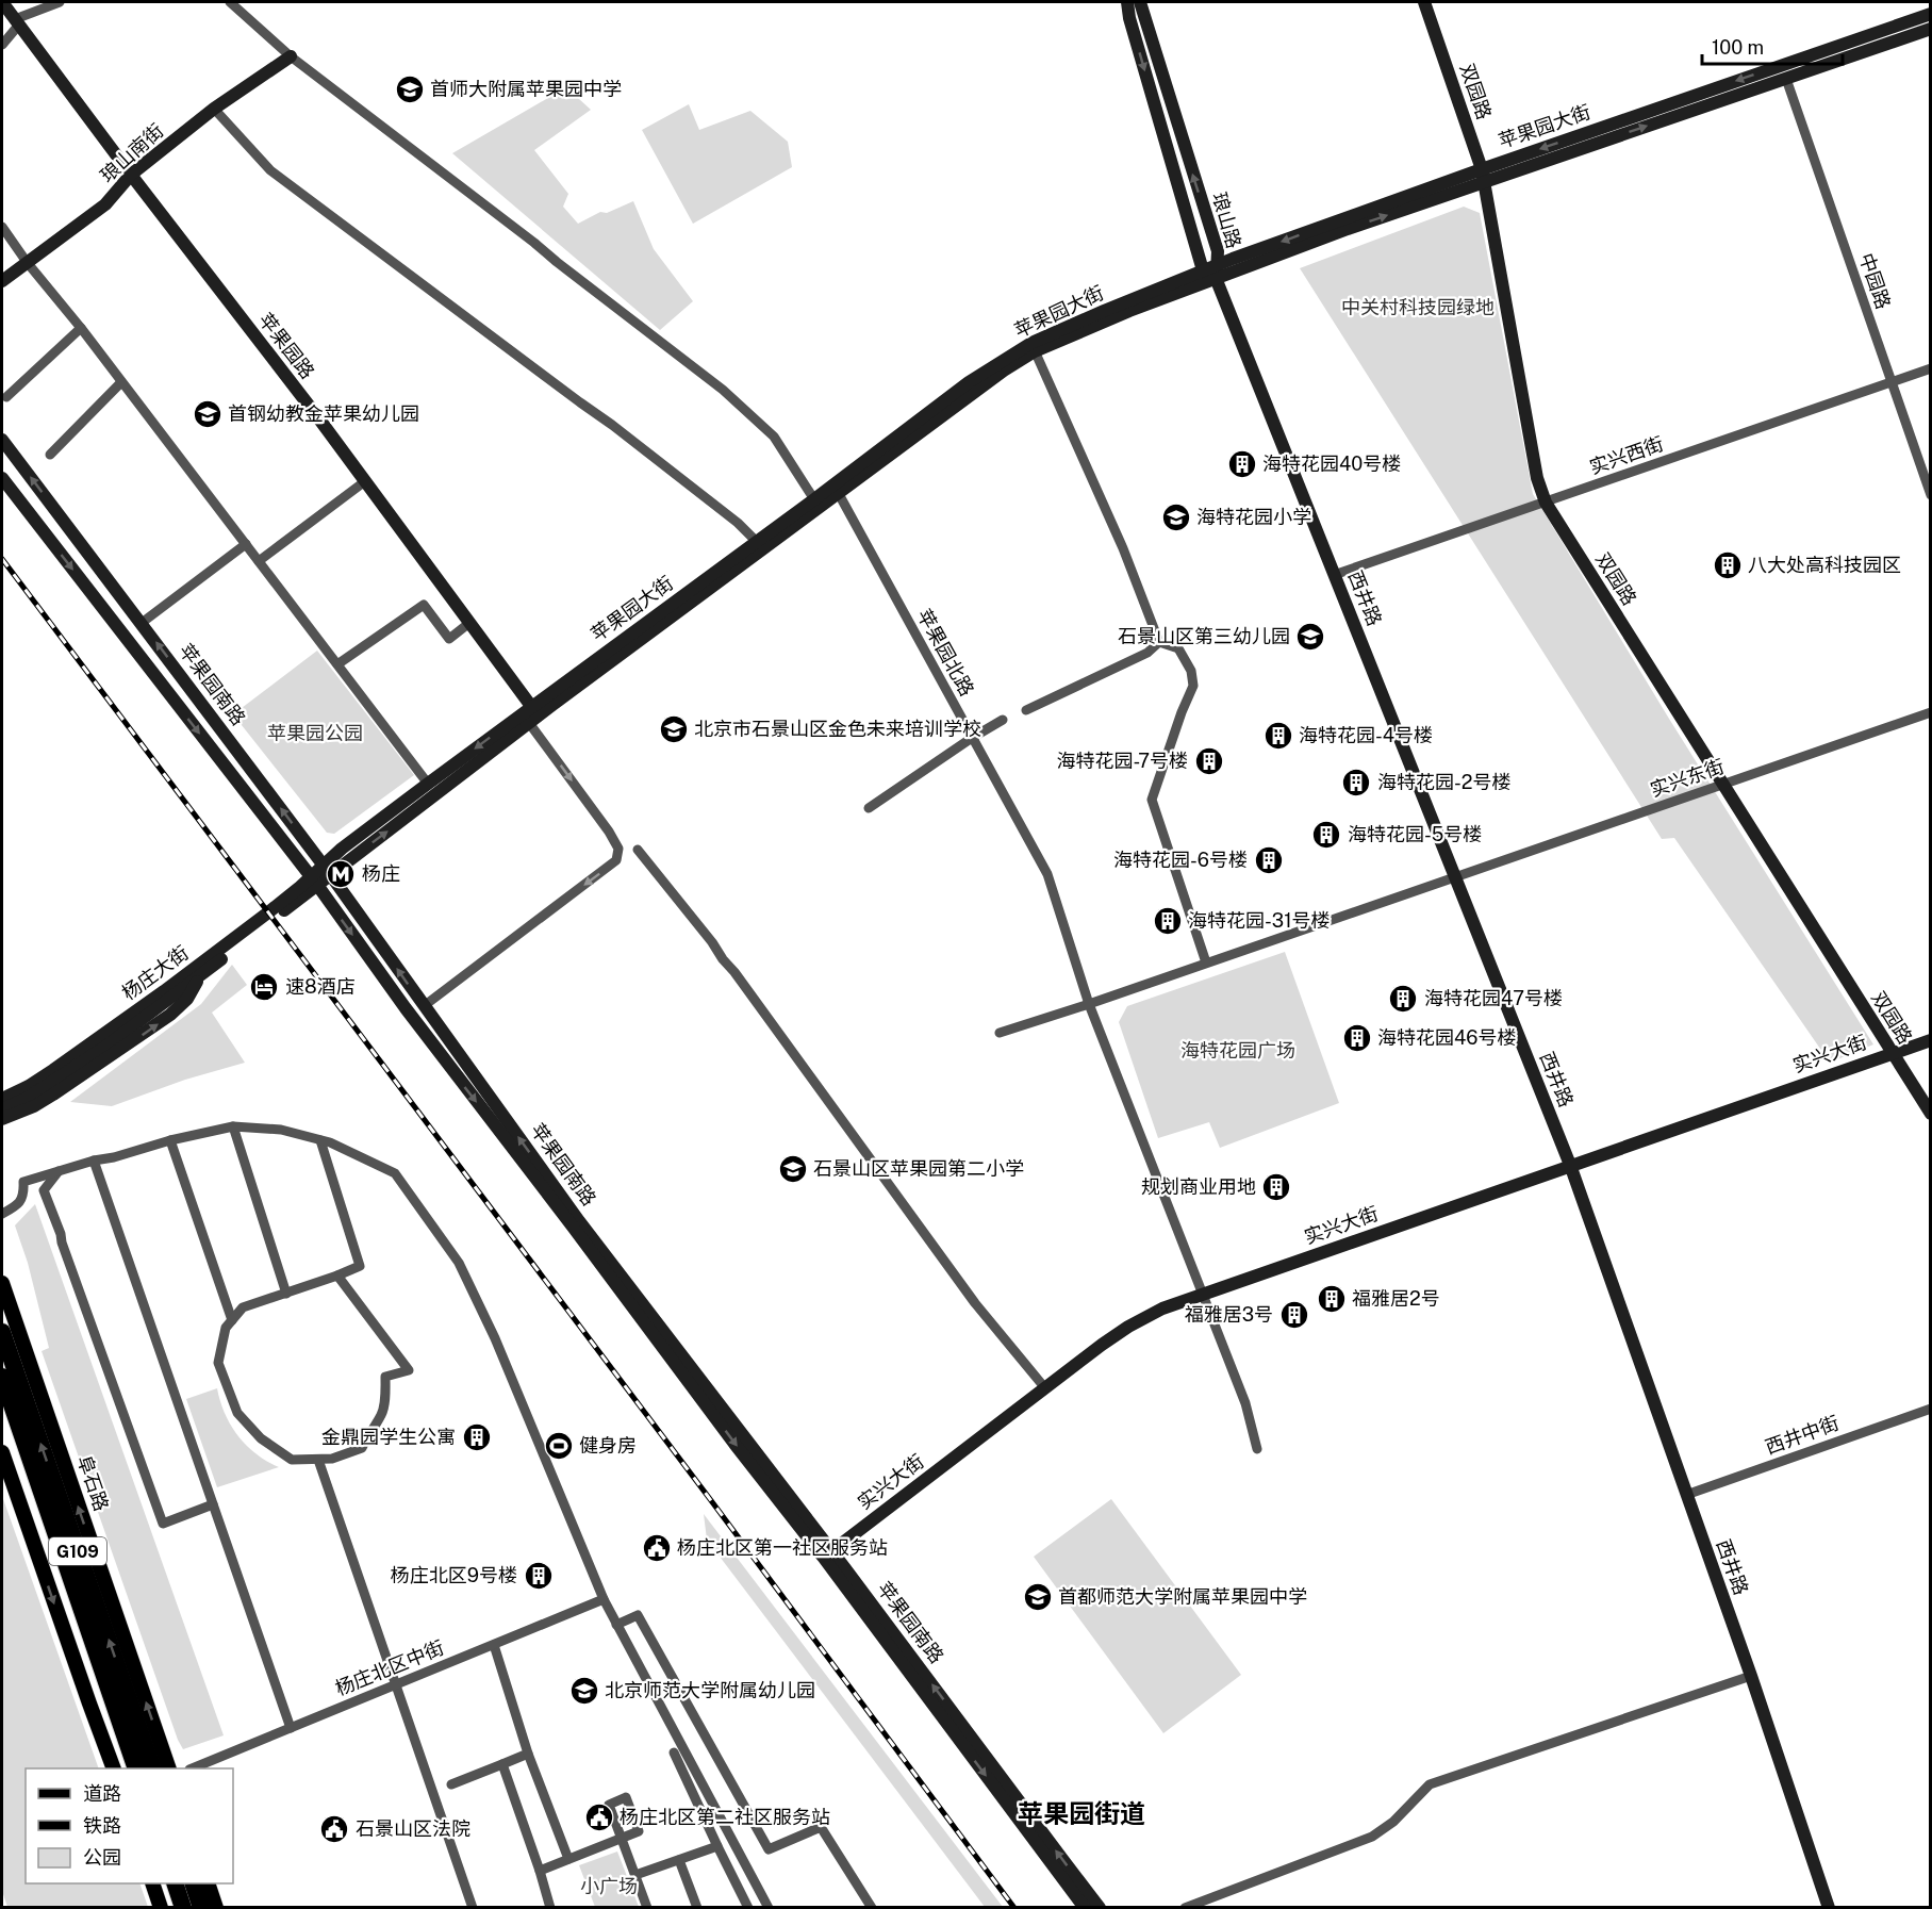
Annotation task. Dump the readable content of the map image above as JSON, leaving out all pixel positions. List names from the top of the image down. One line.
{"streets":{"highway":["阜石路","G109"],"main road":["双园路","苹果园大街","琅山南街","琅山路","苹果园路","西井路","苹果园南路","杨庄大街","实兴大街"],"street":["中园路","实兴西街","苹果园北路","实兴东街","西井中街","杨庄北区中街"]},"crossings":[["双园路","苹果园大街"],["双园路","实兴西街"],["双园路","实兴东街"],["双园路","实兴大街"],["苹果园大街","琅山路"],["苹果园大街","中园路"],["苹果园大街","苹果园路"],["苹果园大街","西井路"],["苹果园大街","苹果园北路"],["苹果园大街","苹果园南路"],["苹果园大街","杨庄大街"],["琅山南街","苹果园路"],["琅山路","西井路"],["中园路","实兴西街"],["实兴西街","西井路"],["西井路","实兴东街"],["西井路","实兴大街"],["西井路","西井中街"],["苹果园北路","实兴东街"],["苹果园北路","实兴大街"],["苹果园南路","杨庄大街"],["苹果园南路","实兴大街"]],"districts":["苹果园街道"],"parks":["中关村科技园绿地","苹果园公园","海特花园广场","小广场"],"places":{"school or university":["首师大附属苹果园中学","首钢幼教金苹果幼儿园","海特花园小学","石景山区第三幼儿园","北京市石景山区金色未来培训学校","石景山区苹果园第二小学","首都师范大学附属苹果园中学","北京师范大学附属幼儿园"],"building":["海特花园40号楼","八大处高科技园区","海特花园-4号楼","海特花园-7号楼","海特花园-2号楼","海特花园-5号楼","海特花园-6号楼","海特花园-31号楼","海特花园47号楼","海特花园46号楼","规划商业用地","福雅居2号","福雅居3号","金鼎园学生公寓","杨庄北区9号楼"],"metro station":["杨庄"],"hotel":["速8酒店"],"sports":["健身房"],"public building":["杨庄北区第一社区服务站","杨庄北区第二社区服务站","石景山区法院"]},"legend":["道路","铁路","公园"],"scale_bar":"100 m"}
